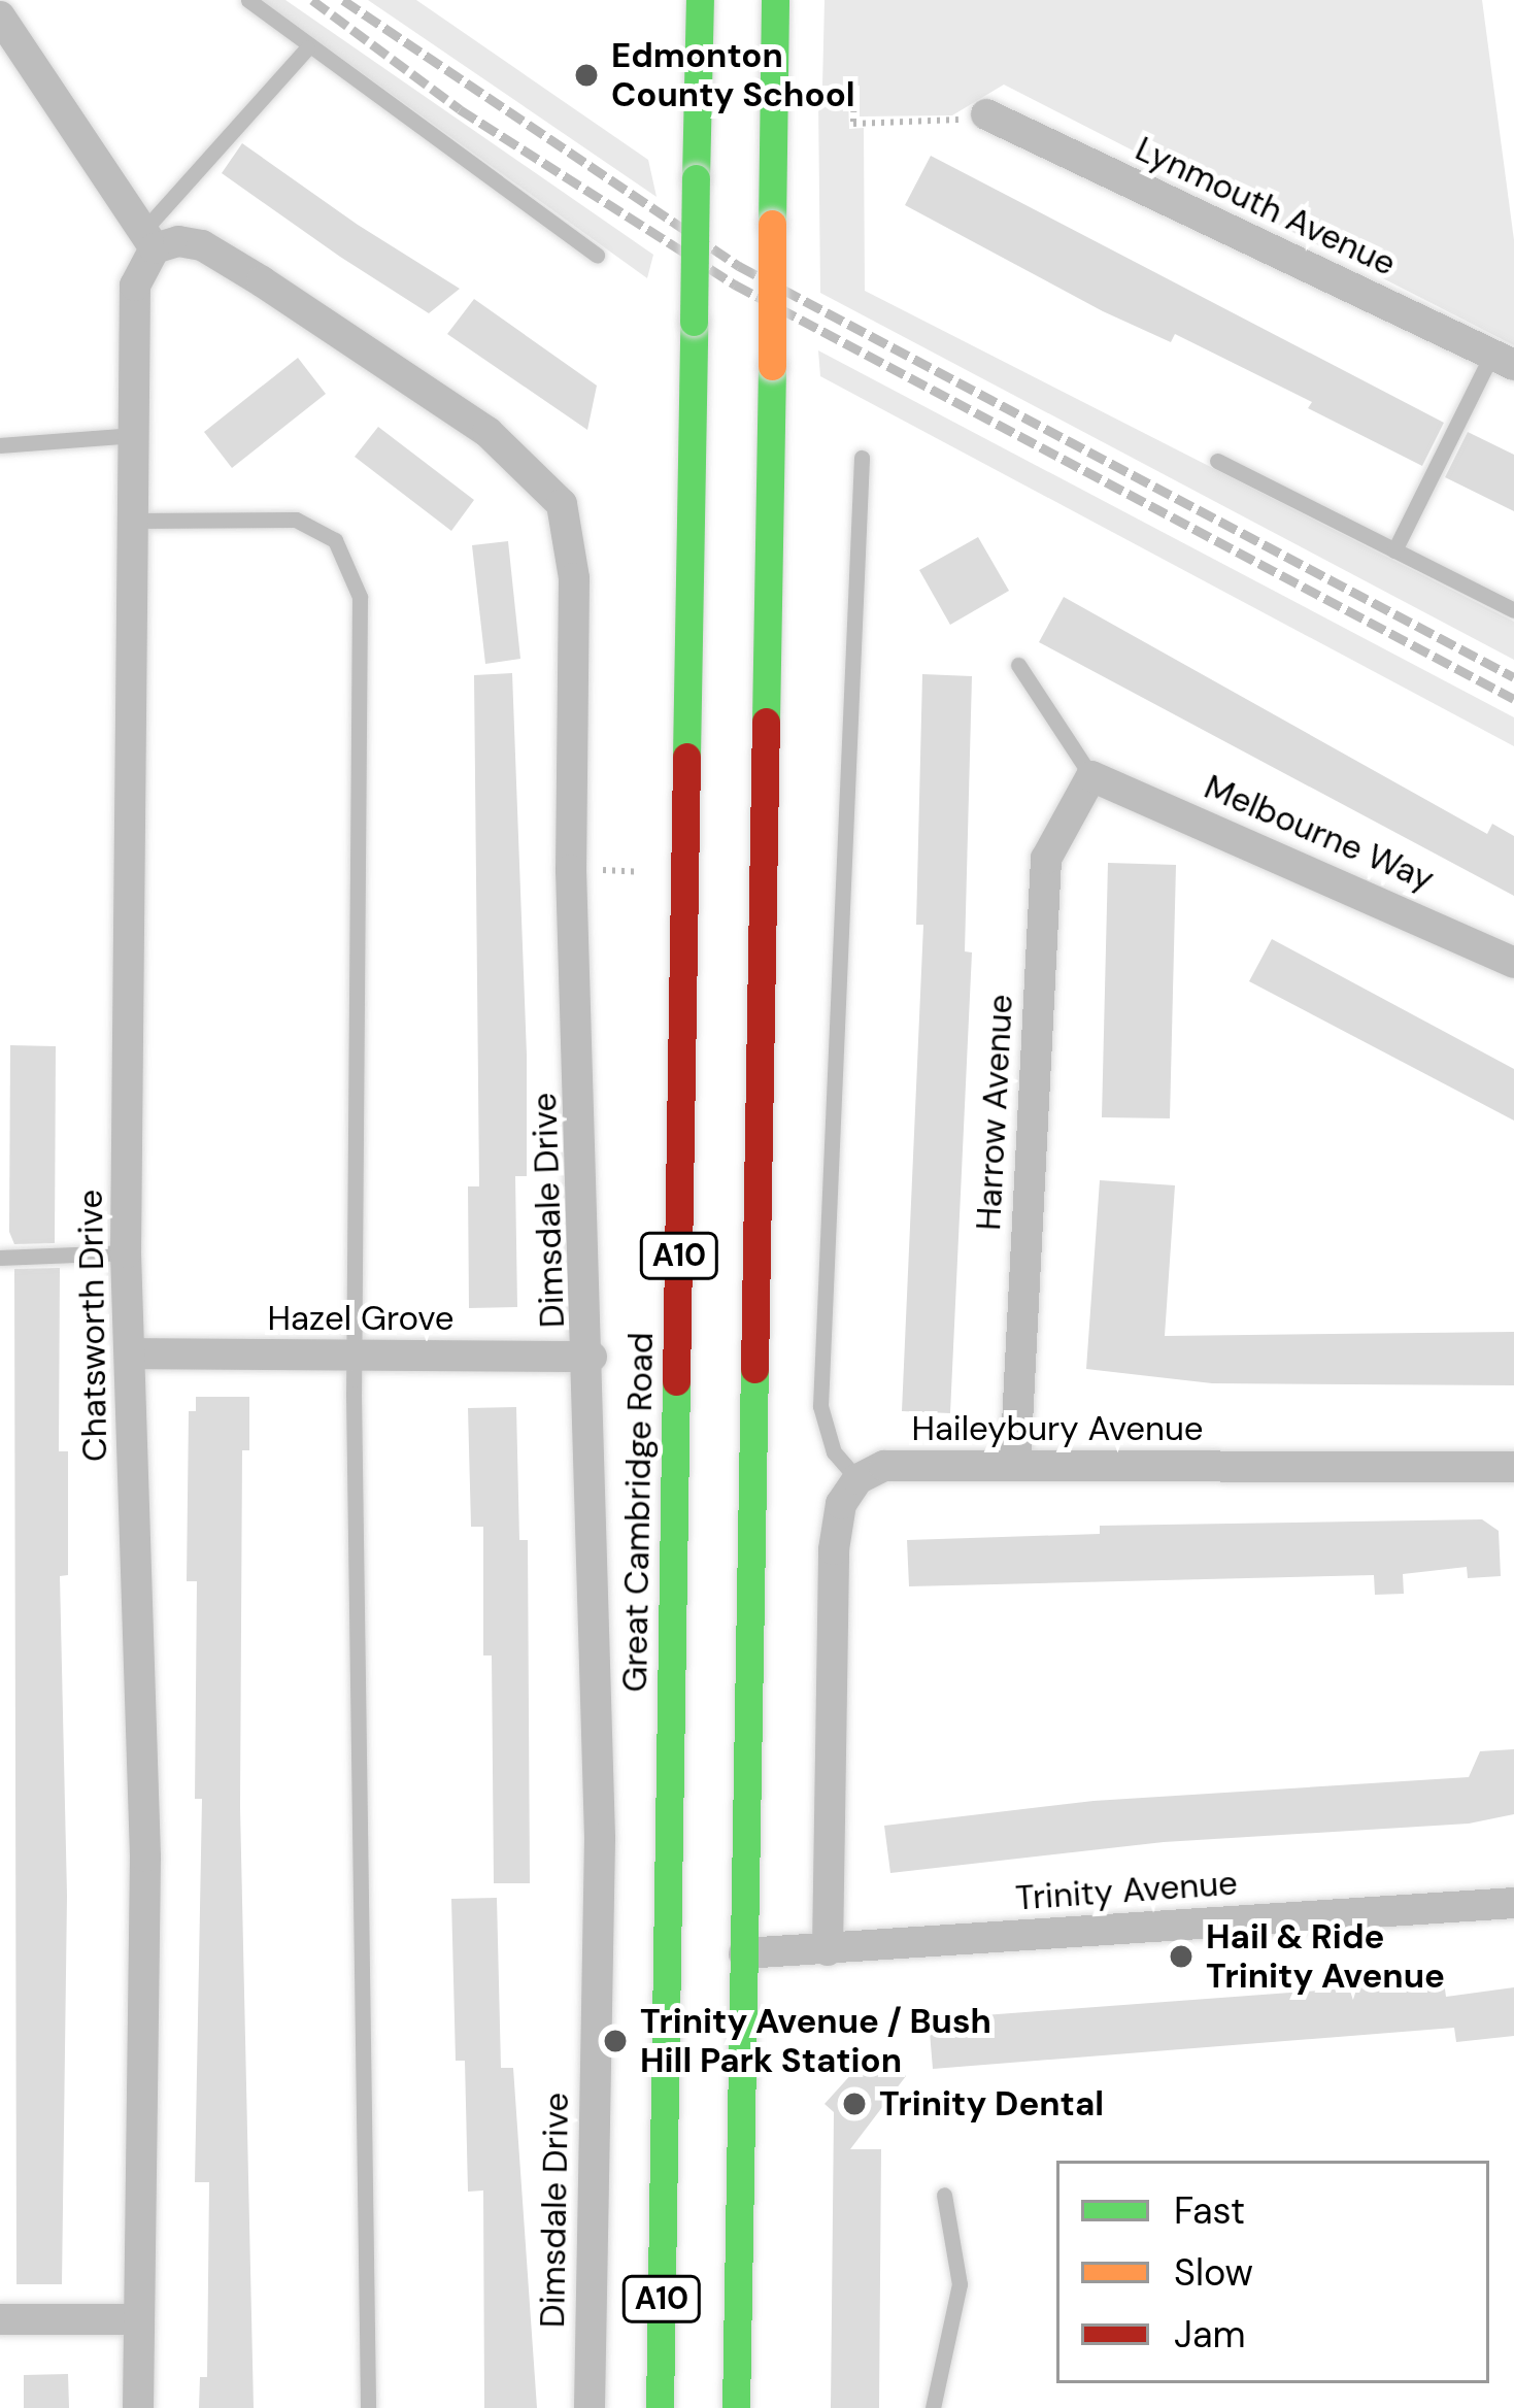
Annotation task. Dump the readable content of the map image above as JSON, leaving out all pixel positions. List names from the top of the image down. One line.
{"streets":{"highway":["A10","Great Cambridge Road"],"street":["Lynmouth Avenue","Melbourne Way","Harrow Avenue","Dimsdale Drive","Hazel Grove","Chatsworth Drive","Haileybury Avenue","Trinity Avenue"]},"crossings":[["Melbourne Way","Harrow Avenue"],["Harrow Avenue","Haileybury Avenue"],["Dimsdale Drive","Hazel Grove"],["Dimsdale Drive","Chatsworth Drive"],["A10","Great Cambridge Road"],["A10","Trinity Avenue"],["Hazel Grove","Chatsworth Drive"]],"places":["Edmonton County School","Hail & Ride Trinity Avenue","Trinity Avenue / Bush Hill Park Station","Trinity Dental"],"legend":["Fast","Slow","Jam"]}
